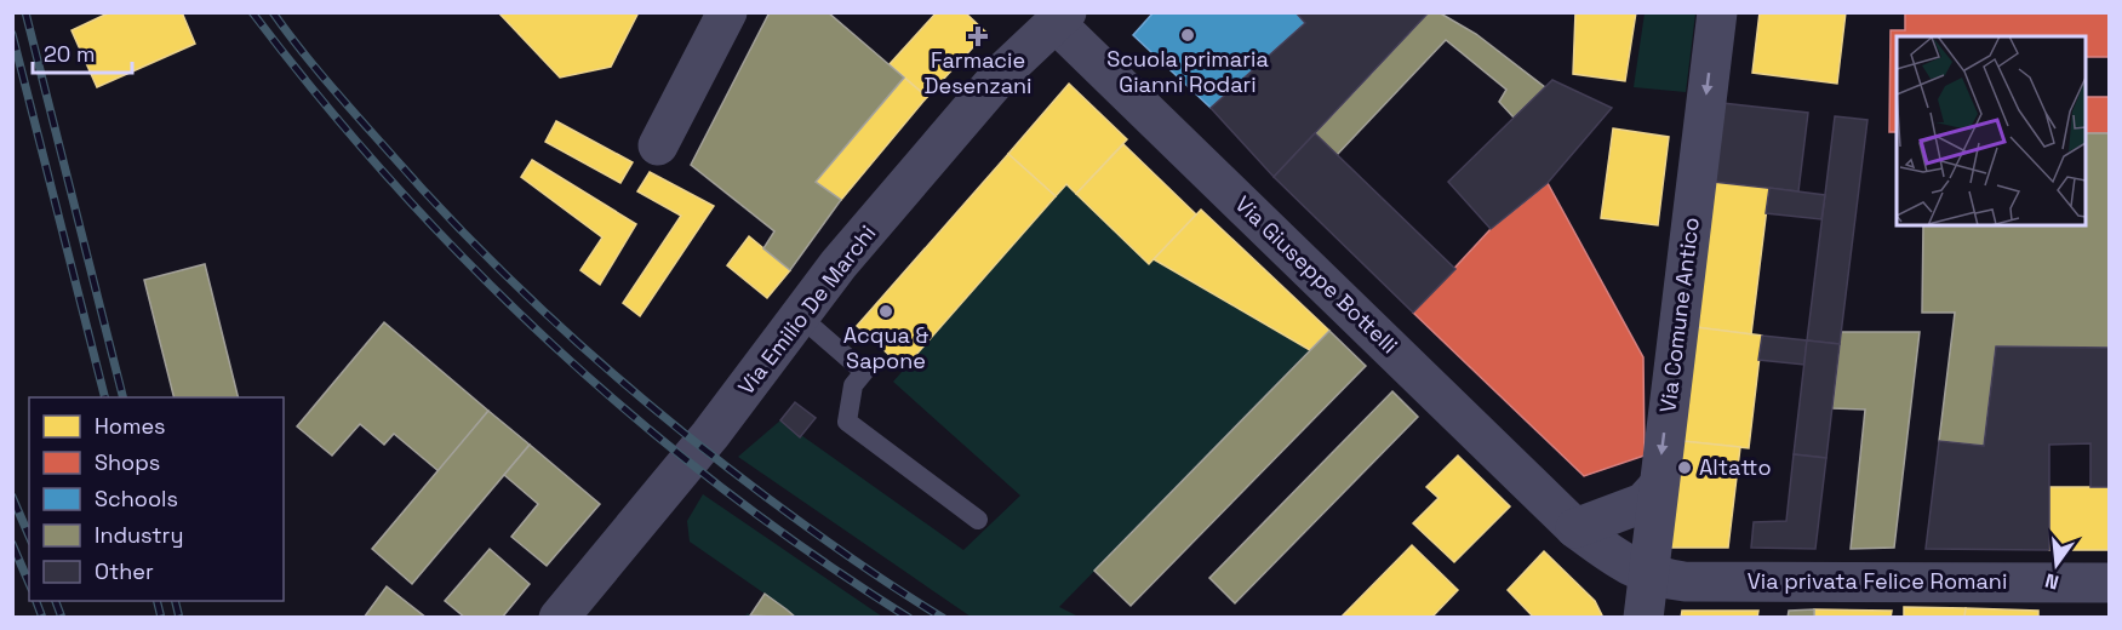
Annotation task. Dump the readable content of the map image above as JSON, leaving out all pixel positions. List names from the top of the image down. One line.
{"streets":{"street":["Via Giuseppe Bottelli","Via Emilio De Marchi","Via Comune Antico","Via privata Felice Romani"]},"crossings":[["Via Giuseppe Bottelli","Via Emilio De Marchi"],["Via Giuseppe Bottelli","Via Comune Antico"],["Via Giuseppe Bottelli","Via privata Felice Romani"],["Via Comune Antico","Via privata Felice Romani"]],"one_way":["Via Comune Antico"],"places":{"other":["Scuola primaria Gianni Rodari","Acqua & Sapone","Altatto"],"health":["Farmacie Desenzani"]},"legend":["Homes","Shops","Schools","Industry","Other"],"scale_bar":"20 m","north":"bottom"}
